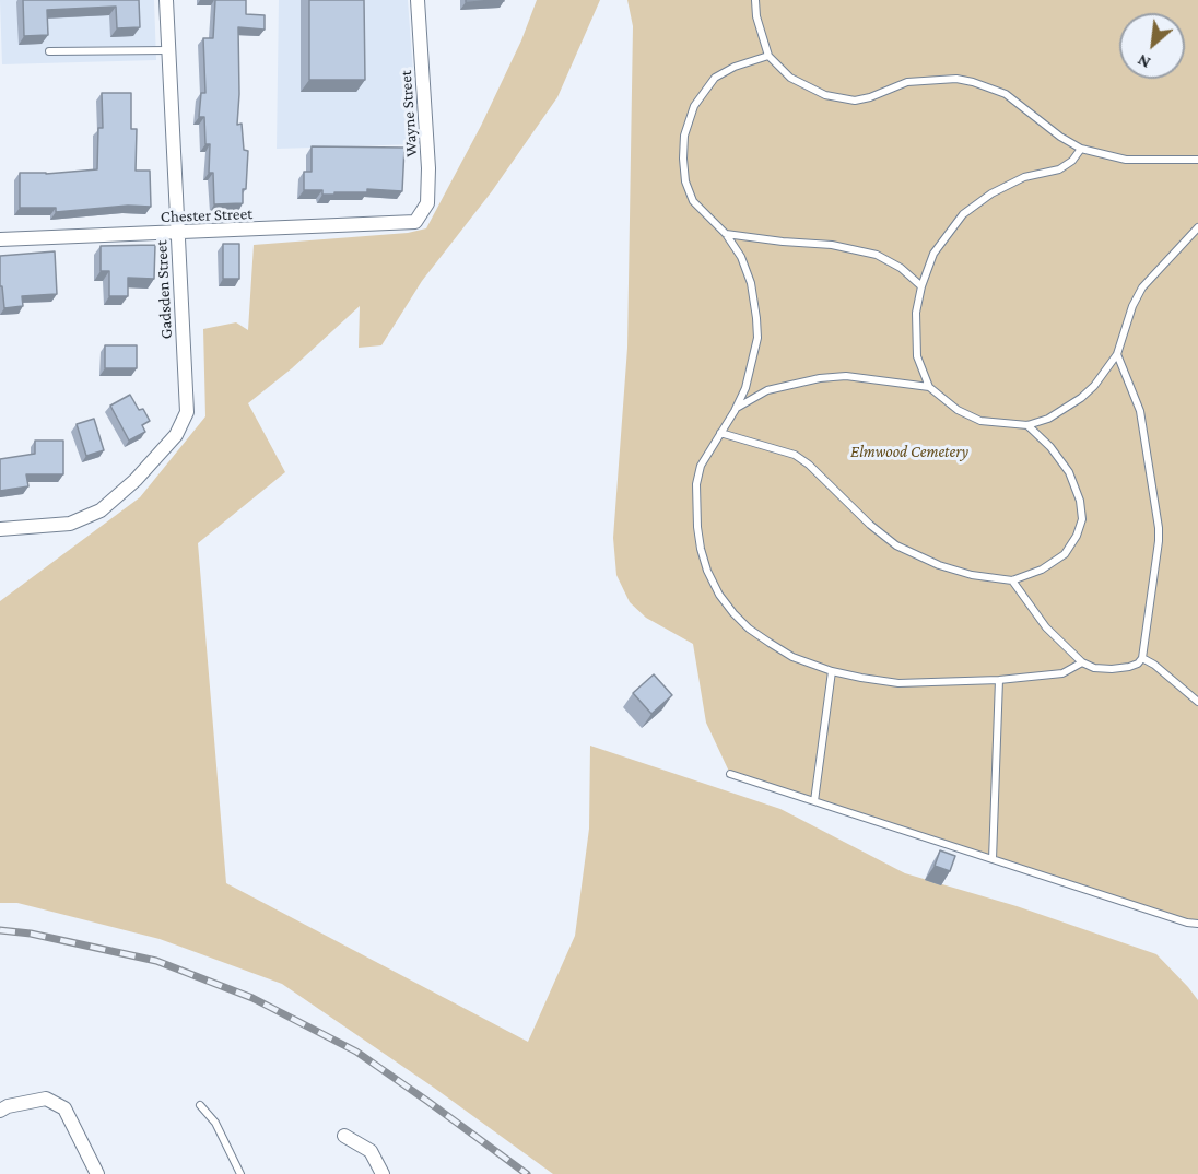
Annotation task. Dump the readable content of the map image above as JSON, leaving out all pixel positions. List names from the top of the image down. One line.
{"streets":{"street":["Wayne Street","Chester Street","Gadsden Street"]},"crossings":[["Wayne Street","Chester Street"],["Chester Street","Gadsden Street"]],"parks":["Elmwood Cemetery"],"north":"bottom left"}
